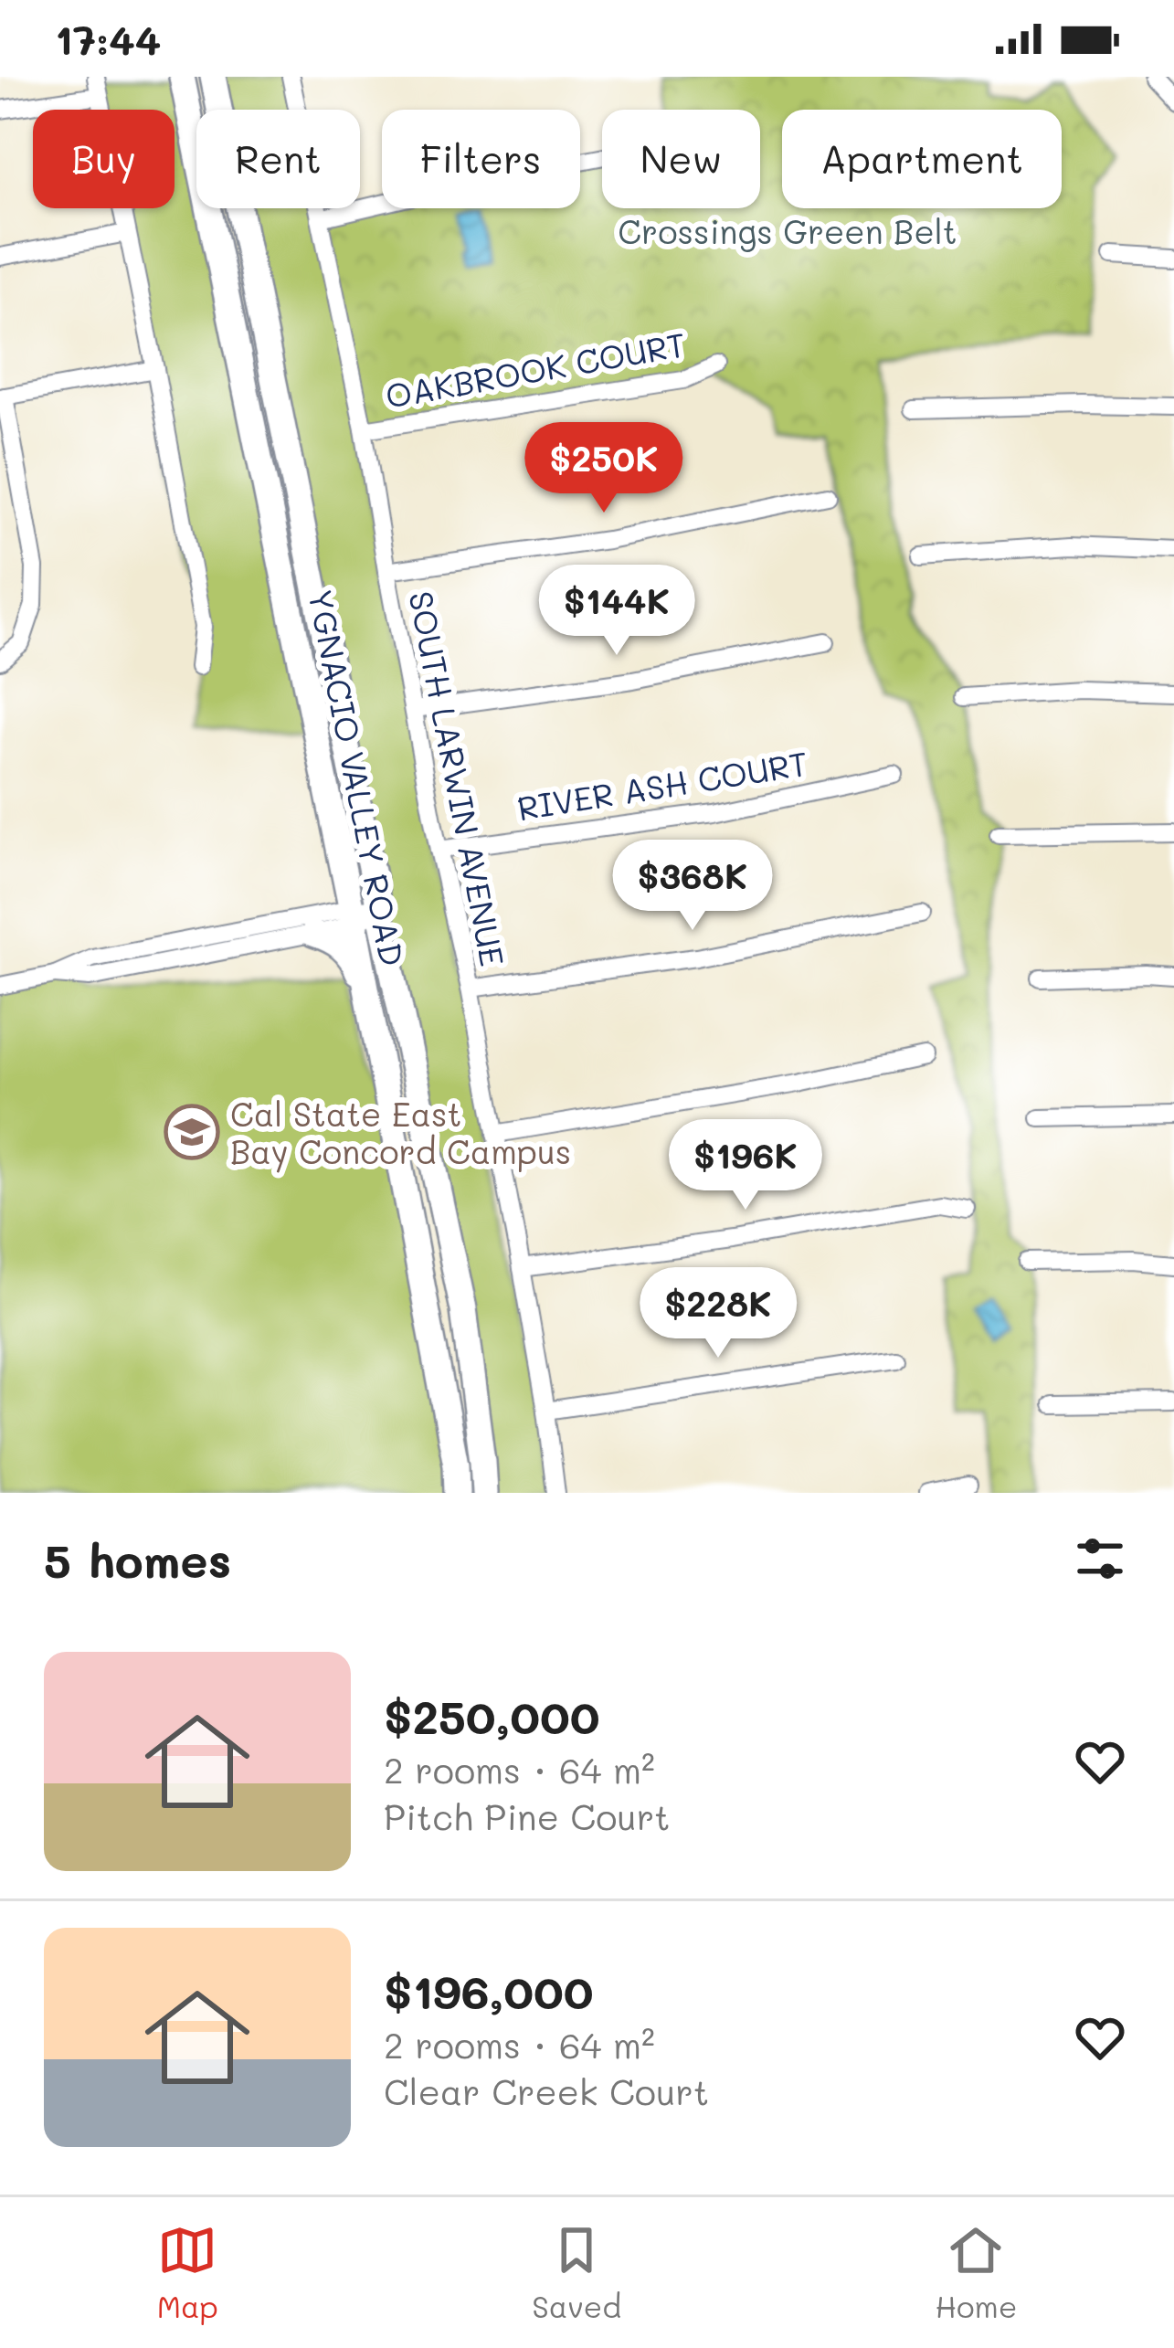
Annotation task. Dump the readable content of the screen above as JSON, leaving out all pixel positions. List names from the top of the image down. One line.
{"streets":{"highway":["YGNACIO VALLEY ROAD"],"street":["OAKBROOK COURT","SOUTH LARWIN AVENUE","RIVER ASH COURT"]},"crossings":[["OAKBROOK COURT","SOUTH LARWIN AVENUE"],["SOUTH LARWIN AVENUE","RIVER ASH COURT"]],"parks":["Crossings Green Belt"],"places":{"school or university":["Cal State East Bay Concord Campus"]},"page":{"status":"17:44","chip":["Buy","Rent","Filters","New","Apartment"],"price":["$250K","$144K","$368K","$196K","$228K"],"heading":"5 homes","list":[{"name":"$250,000","note":"2 rooms · 64 m² · Pitch Pine Court"},{"name":"$196,000","note":"2 rooms · 64 m² · Clear Creek Court"}],"tabs":["Map","Saved","Home"]}}
